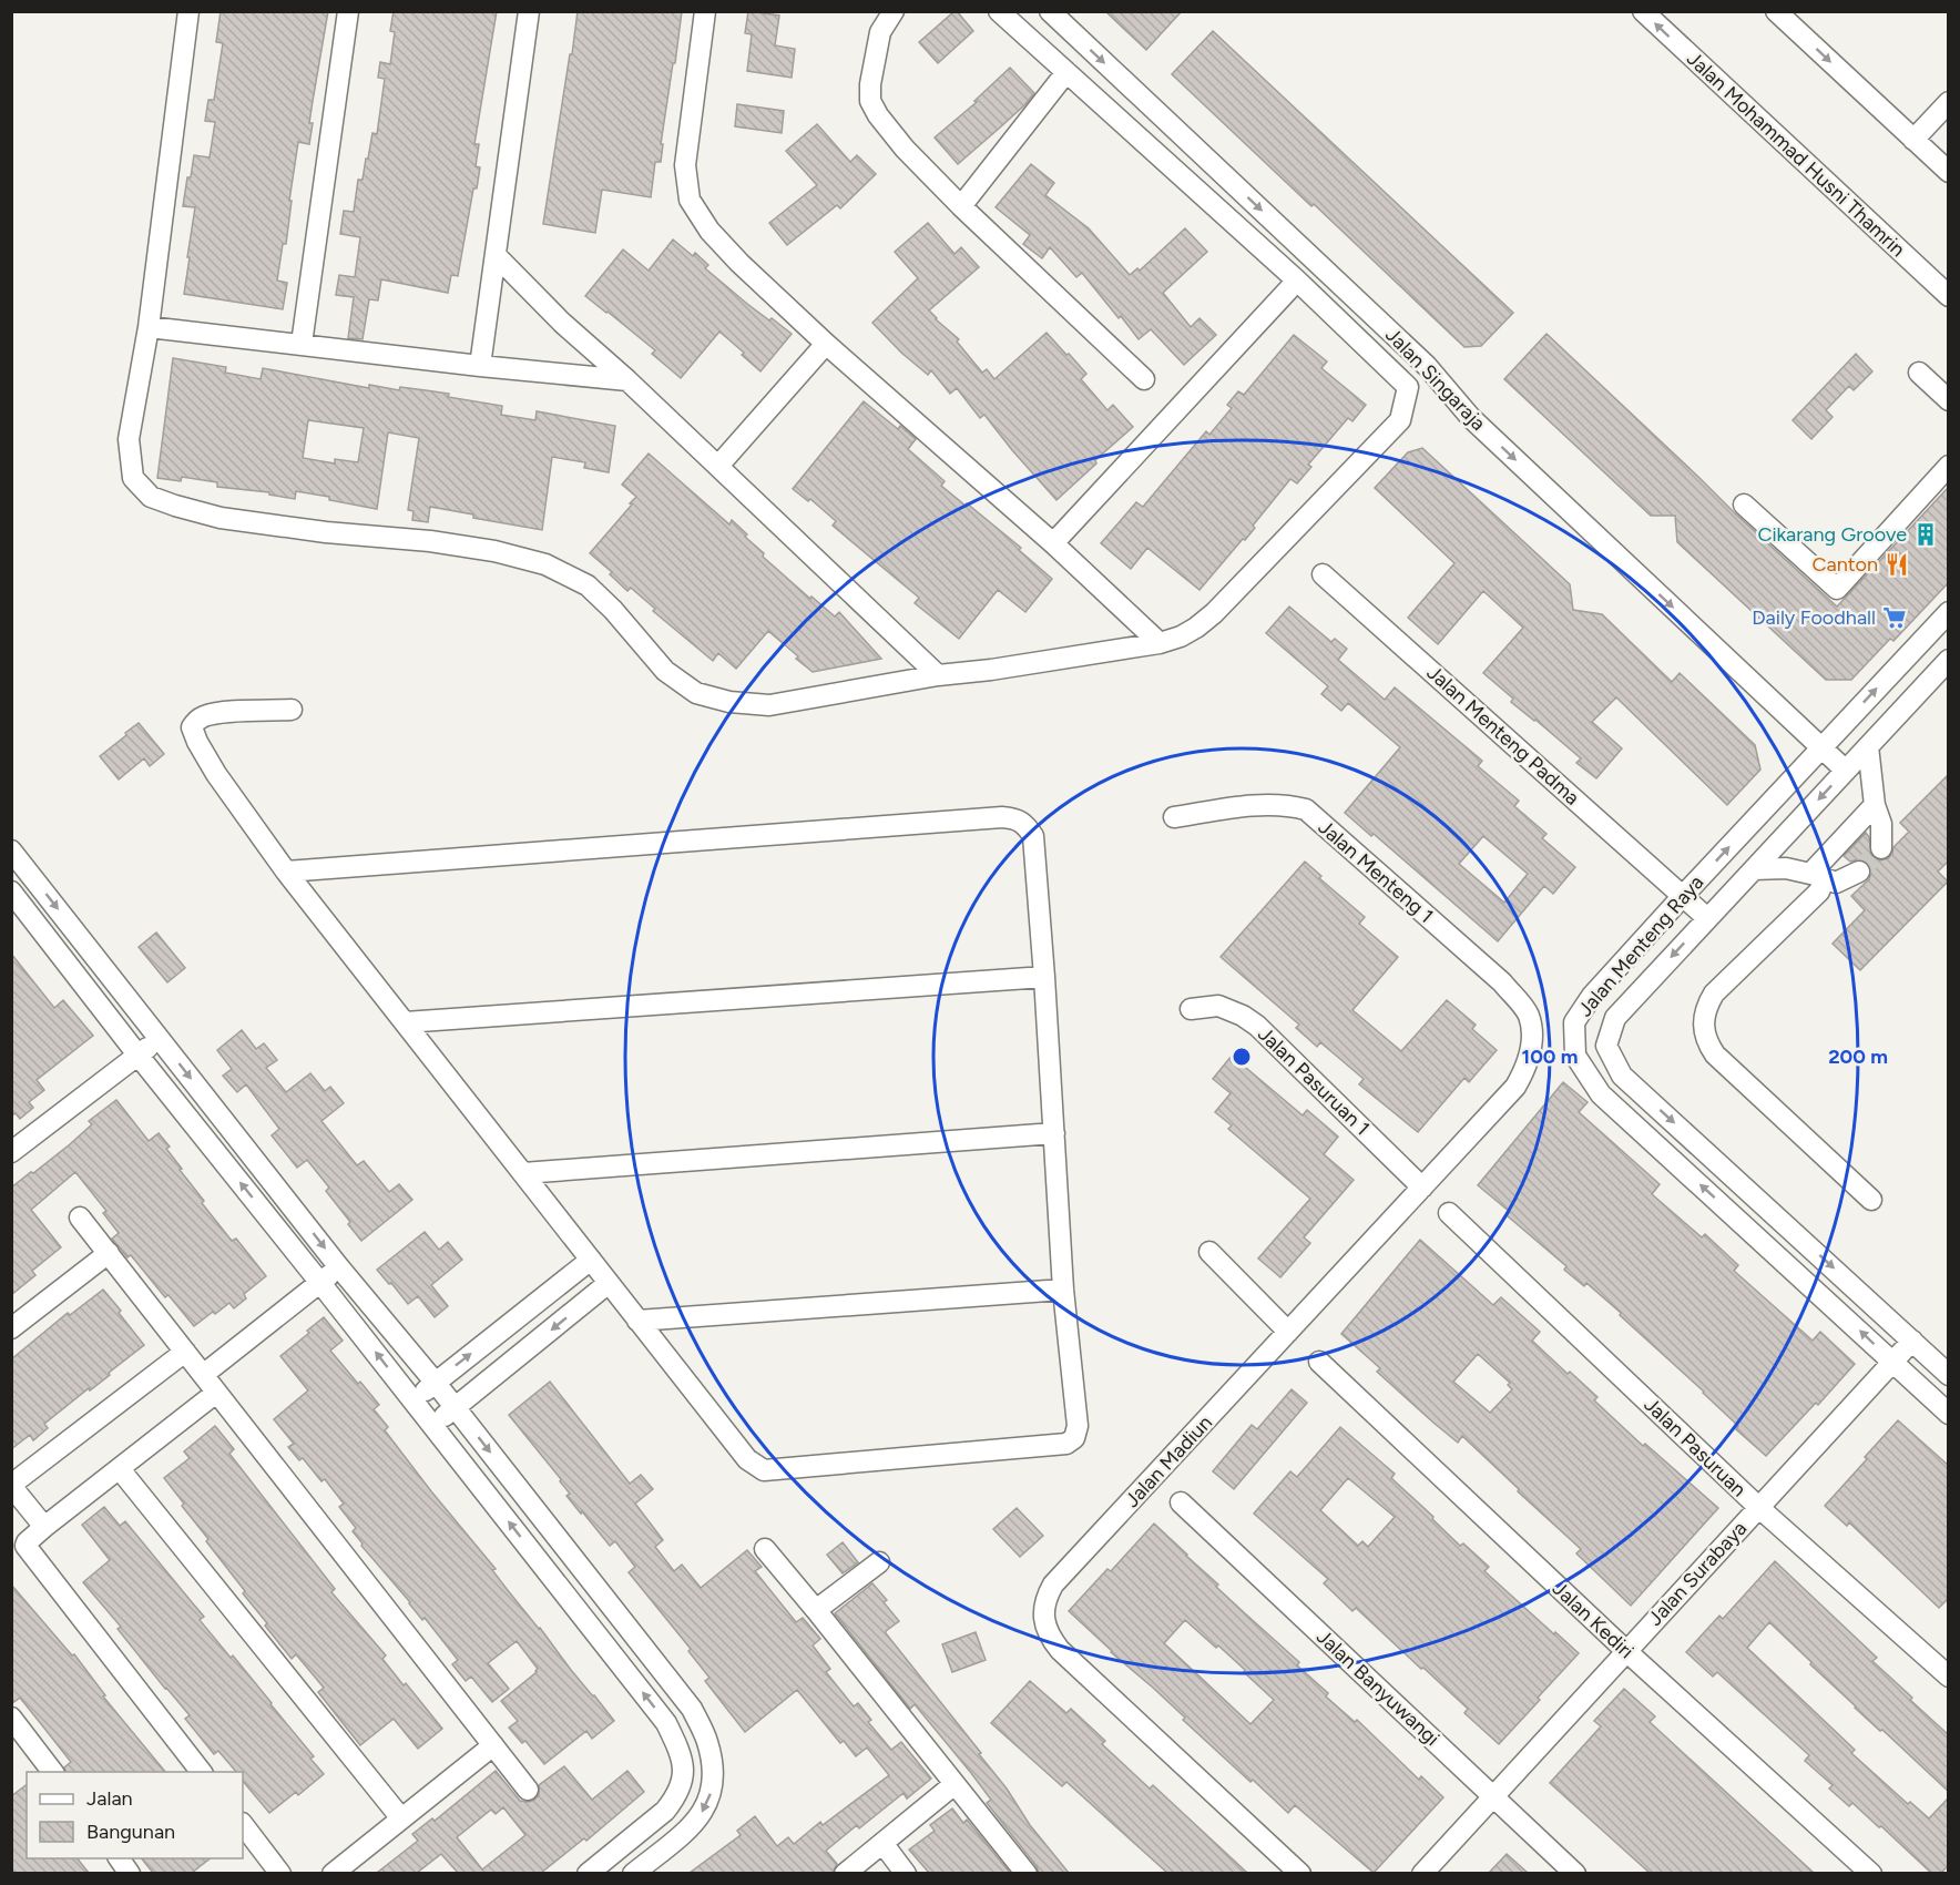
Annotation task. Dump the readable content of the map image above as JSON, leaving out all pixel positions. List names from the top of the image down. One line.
{"streets":{"street":["Jalan Mohammad Husni Thamrin","Jalan Singaraja","Jalan Menteng Padma","Jalan Menteng 1","Jalan Menteng Raya","Jalan Pasuruan 1","Jalan Pasuruan","Jalan Madiun","Jalan Surabaya","Jalan Kediri","Jalan Banyuwangi"]},"crossings":[["Jalan Singaraja","Jalan Menteng Raya"],["Jalan Menteng Padma","Jalan Menteng Raya"],["Jalan Menteng 1","Jalan Madiun"],["Jalan Menteng Raya","Jalan Surabaya"],["Jalan Pasuruan 1","Jalan Madiun"],["Jalan Pasuruan","Jalan Surabaya"],["Jalan Surabaya","Jalan Kediri"],["Jalan Surabaya","Jalan Banyuwangi"]],"places":{"building":["Cikarang Groove"],"restaurant":["Canton"],"supermarket":["Daily Foodhall"]},"legend":["Jalan","Bangunan"],"rings":["100 m","200 m"]}
